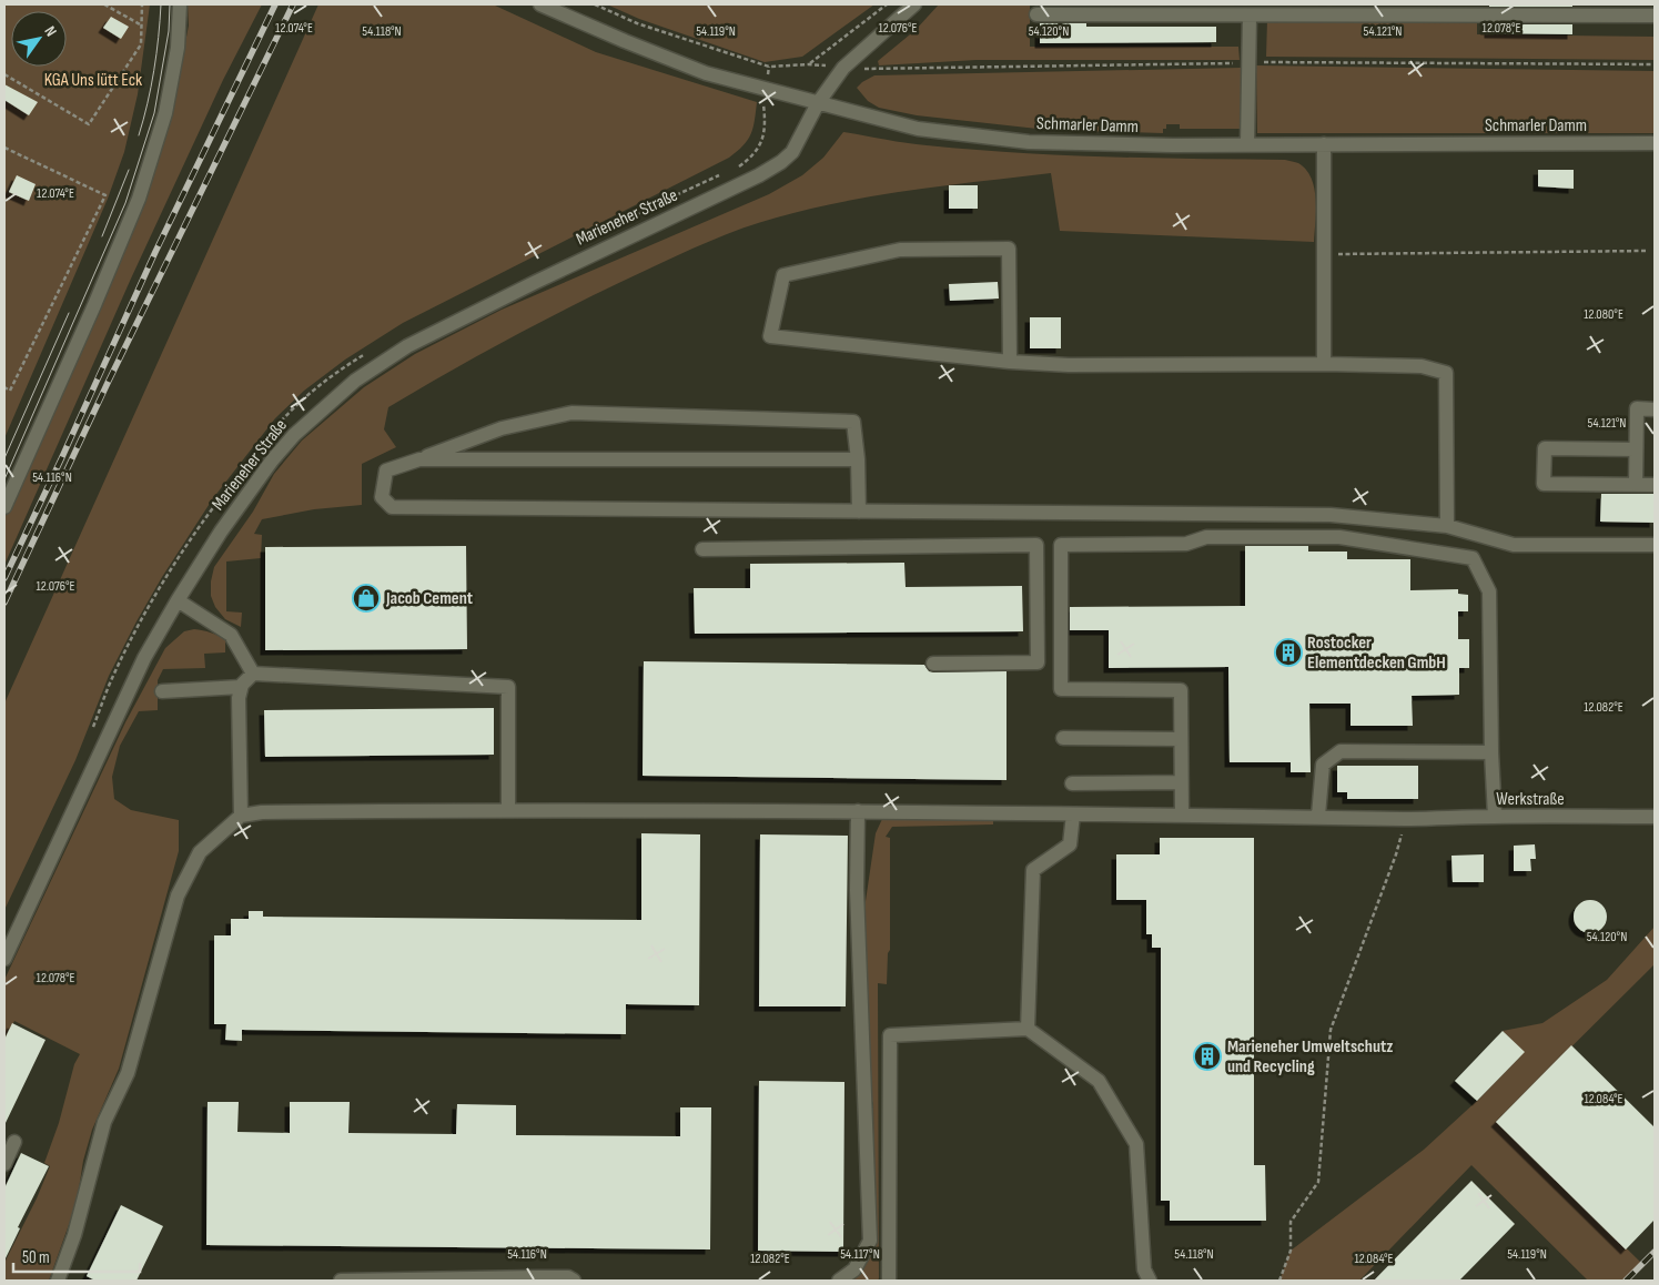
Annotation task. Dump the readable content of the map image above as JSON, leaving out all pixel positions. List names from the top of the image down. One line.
{"streets":{"street":["Schmarler Damm","Marieneher Straße","Werkstraße"]},"crossings":[["Schmarler Damm","Marieneher Straße"]],"parks":["KGA Uns lütt Eck"],"places":{"shop":["Jacob Cement"],"building":["Rostocker Elementdecken GmbH","Marieneher Umweltschutz und Recycling"]},"scale_bar":"50 m","north":"top right","coordinates":["12.074°E","12.076°E","12.078°E","54.118°N","54.119°N","54.121°N","54.120°N","12.080°E","54.116°N","12.082°E","12.084°E","54.117°N"]}
